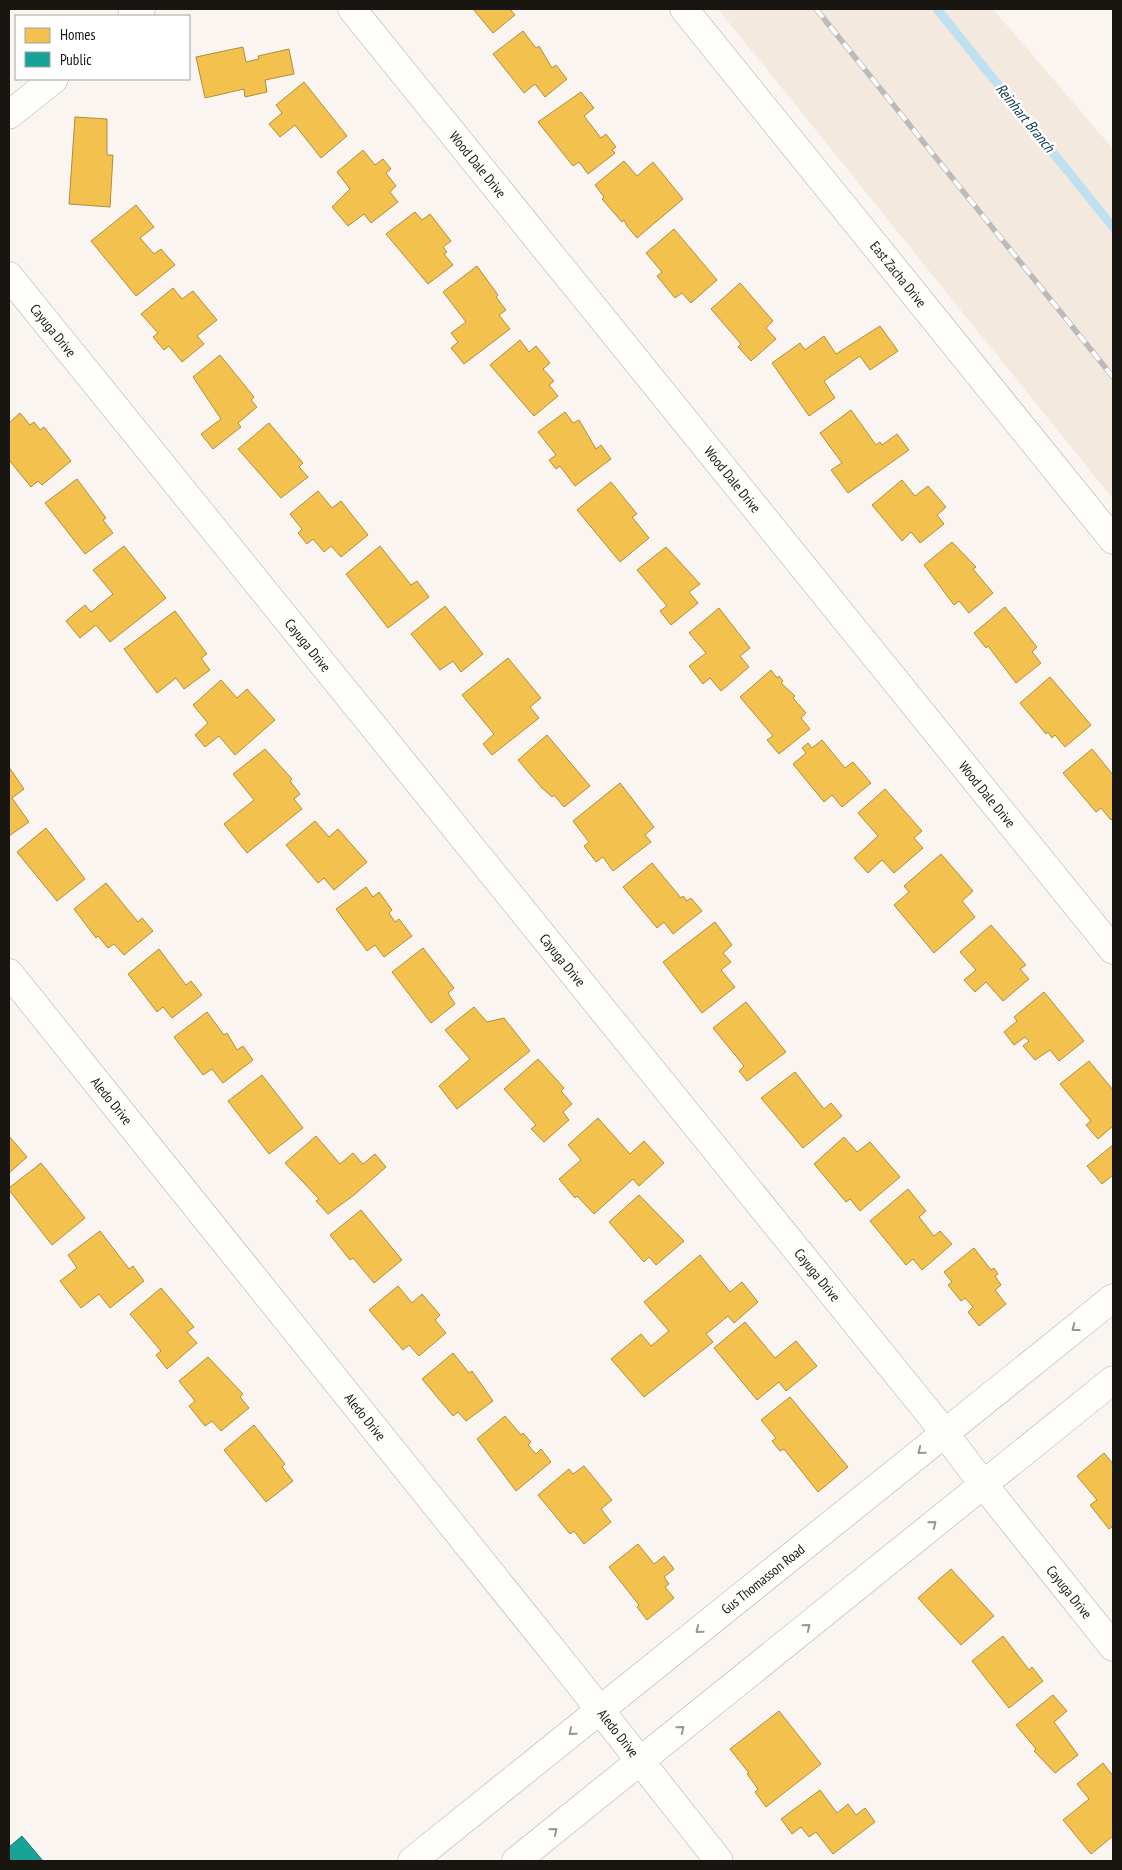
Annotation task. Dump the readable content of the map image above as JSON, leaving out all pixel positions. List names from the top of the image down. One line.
{"streets":{"street":["Wood Dale Drive","East Zacha Drive","Cayuga Drive","Aledo Drive","Gus Thomasson Road"]},"crossings":[["Cayuga Drive","Gus Thomasson Road"],["Aledo Drive","Gus Thomasson Road"]],"water":["Reinhart Branch"],"legend":["Homes","Public"]}
